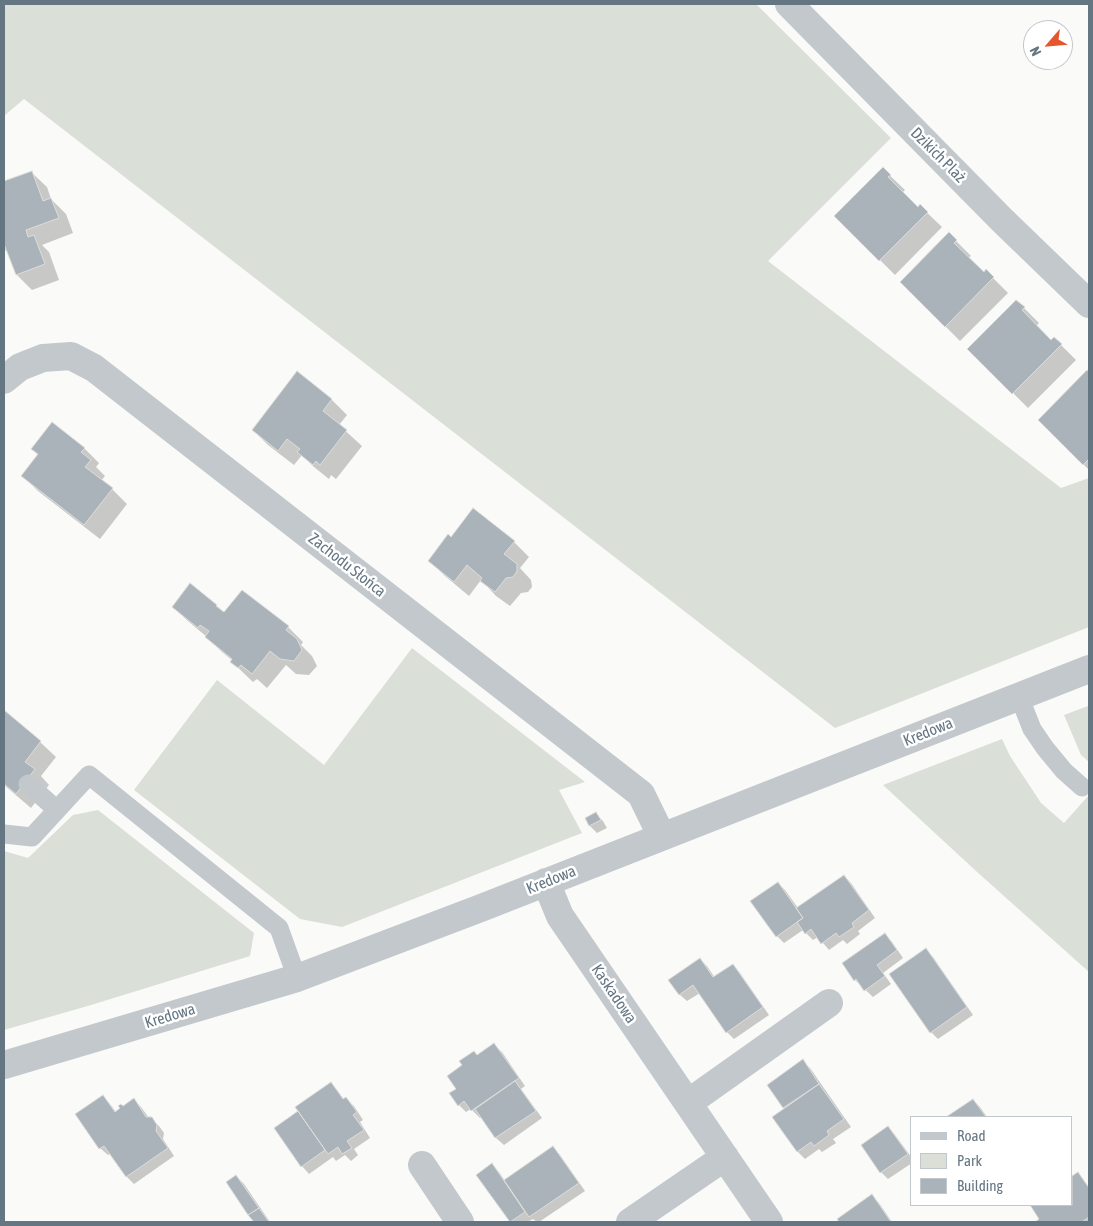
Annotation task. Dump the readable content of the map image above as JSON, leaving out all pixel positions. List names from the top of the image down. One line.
{"streets":{"street":["Dzikich Plaż","Zachodu Słońca","Kredowa","Kaskadowa"]},"crossings":[["Zachodu Słońca","Kredowa"],["Kredowa","Kaskadowa"]],"legend":["Road","Park","Building"],"north":"bottom left"}
